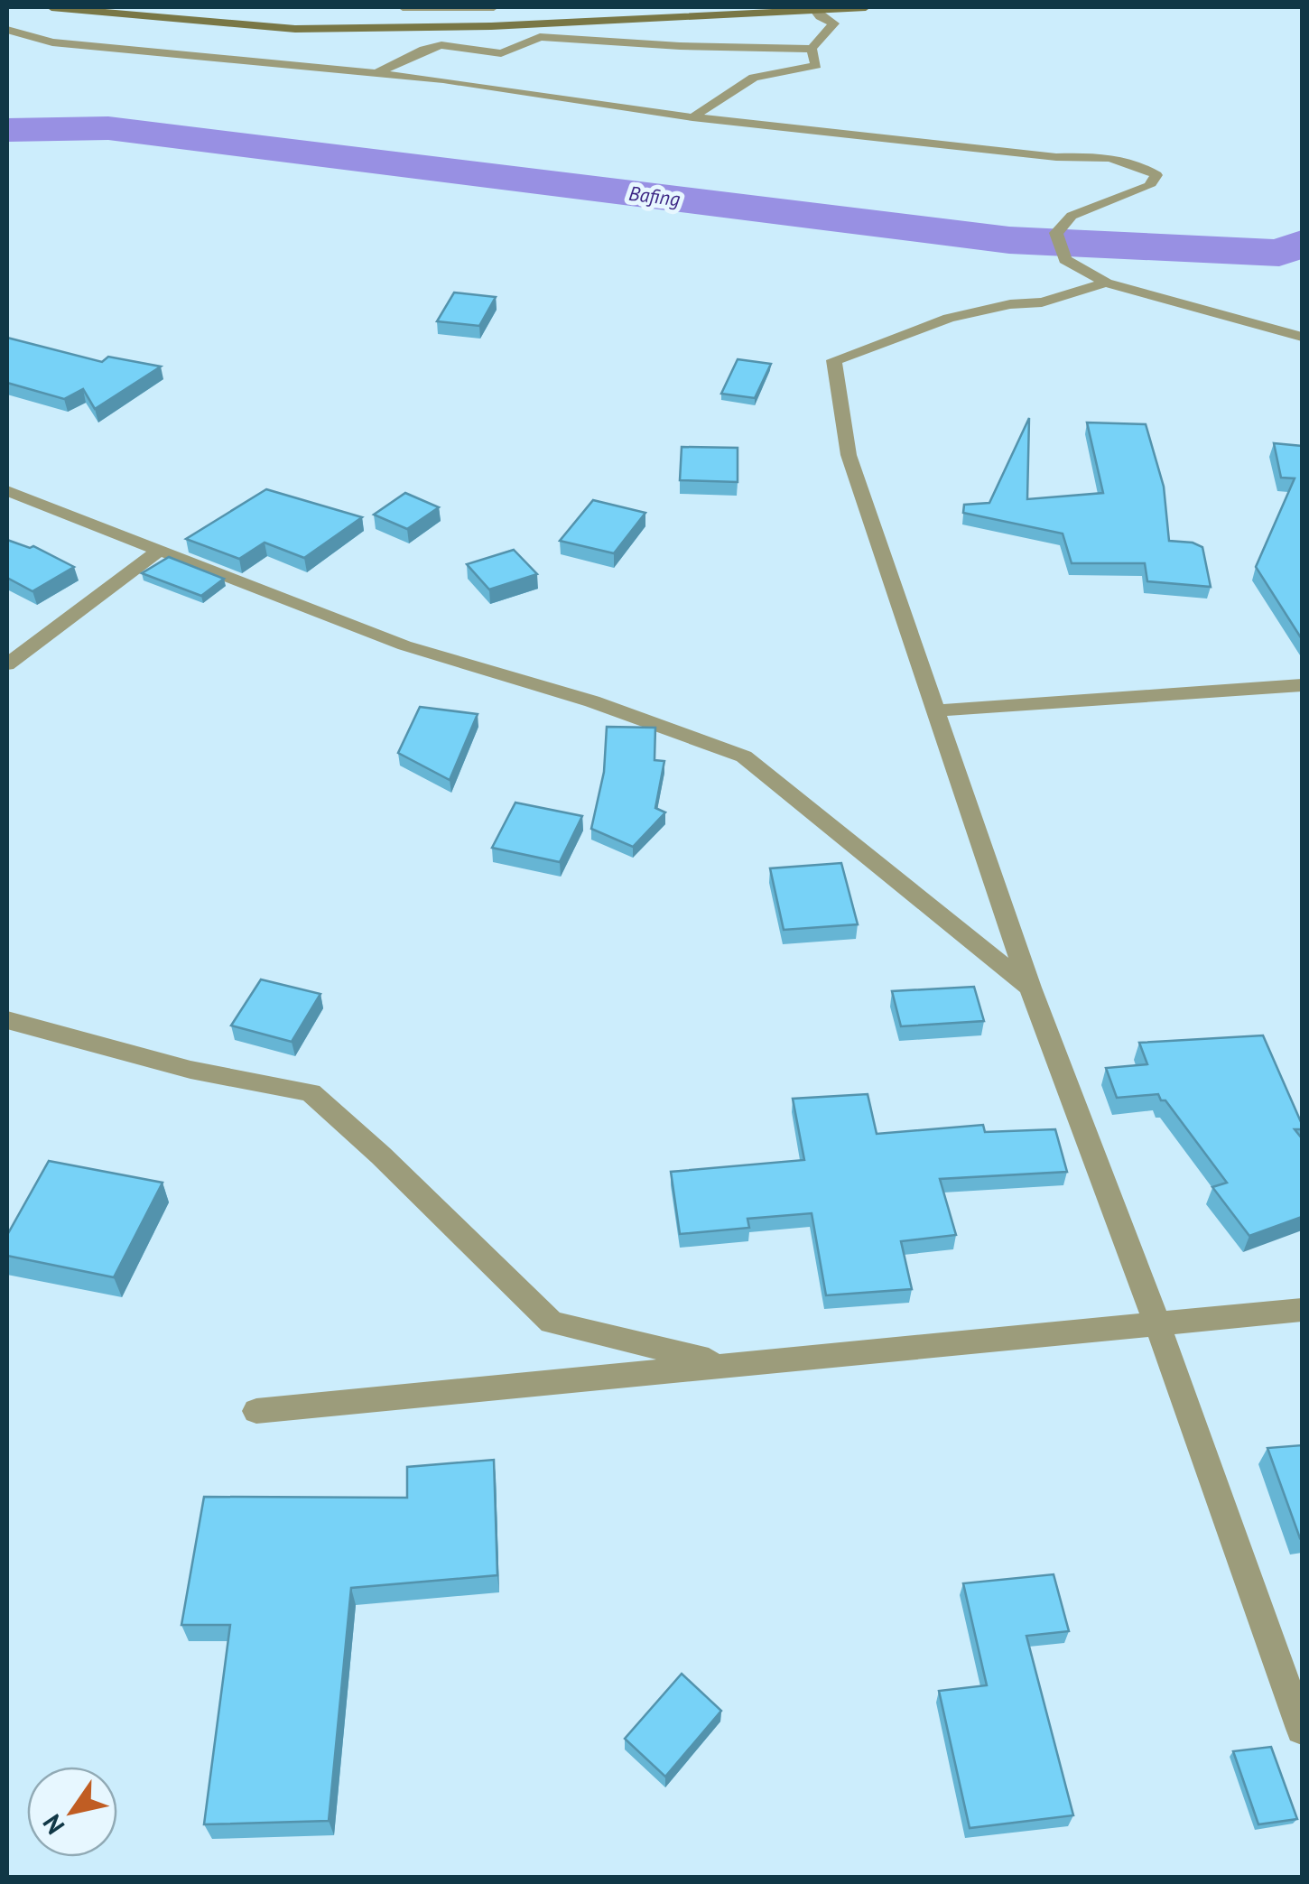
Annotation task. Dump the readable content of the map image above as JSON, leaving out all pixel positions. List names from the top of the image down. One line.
{"water":["Bafing"],"north":"bottom left"}
